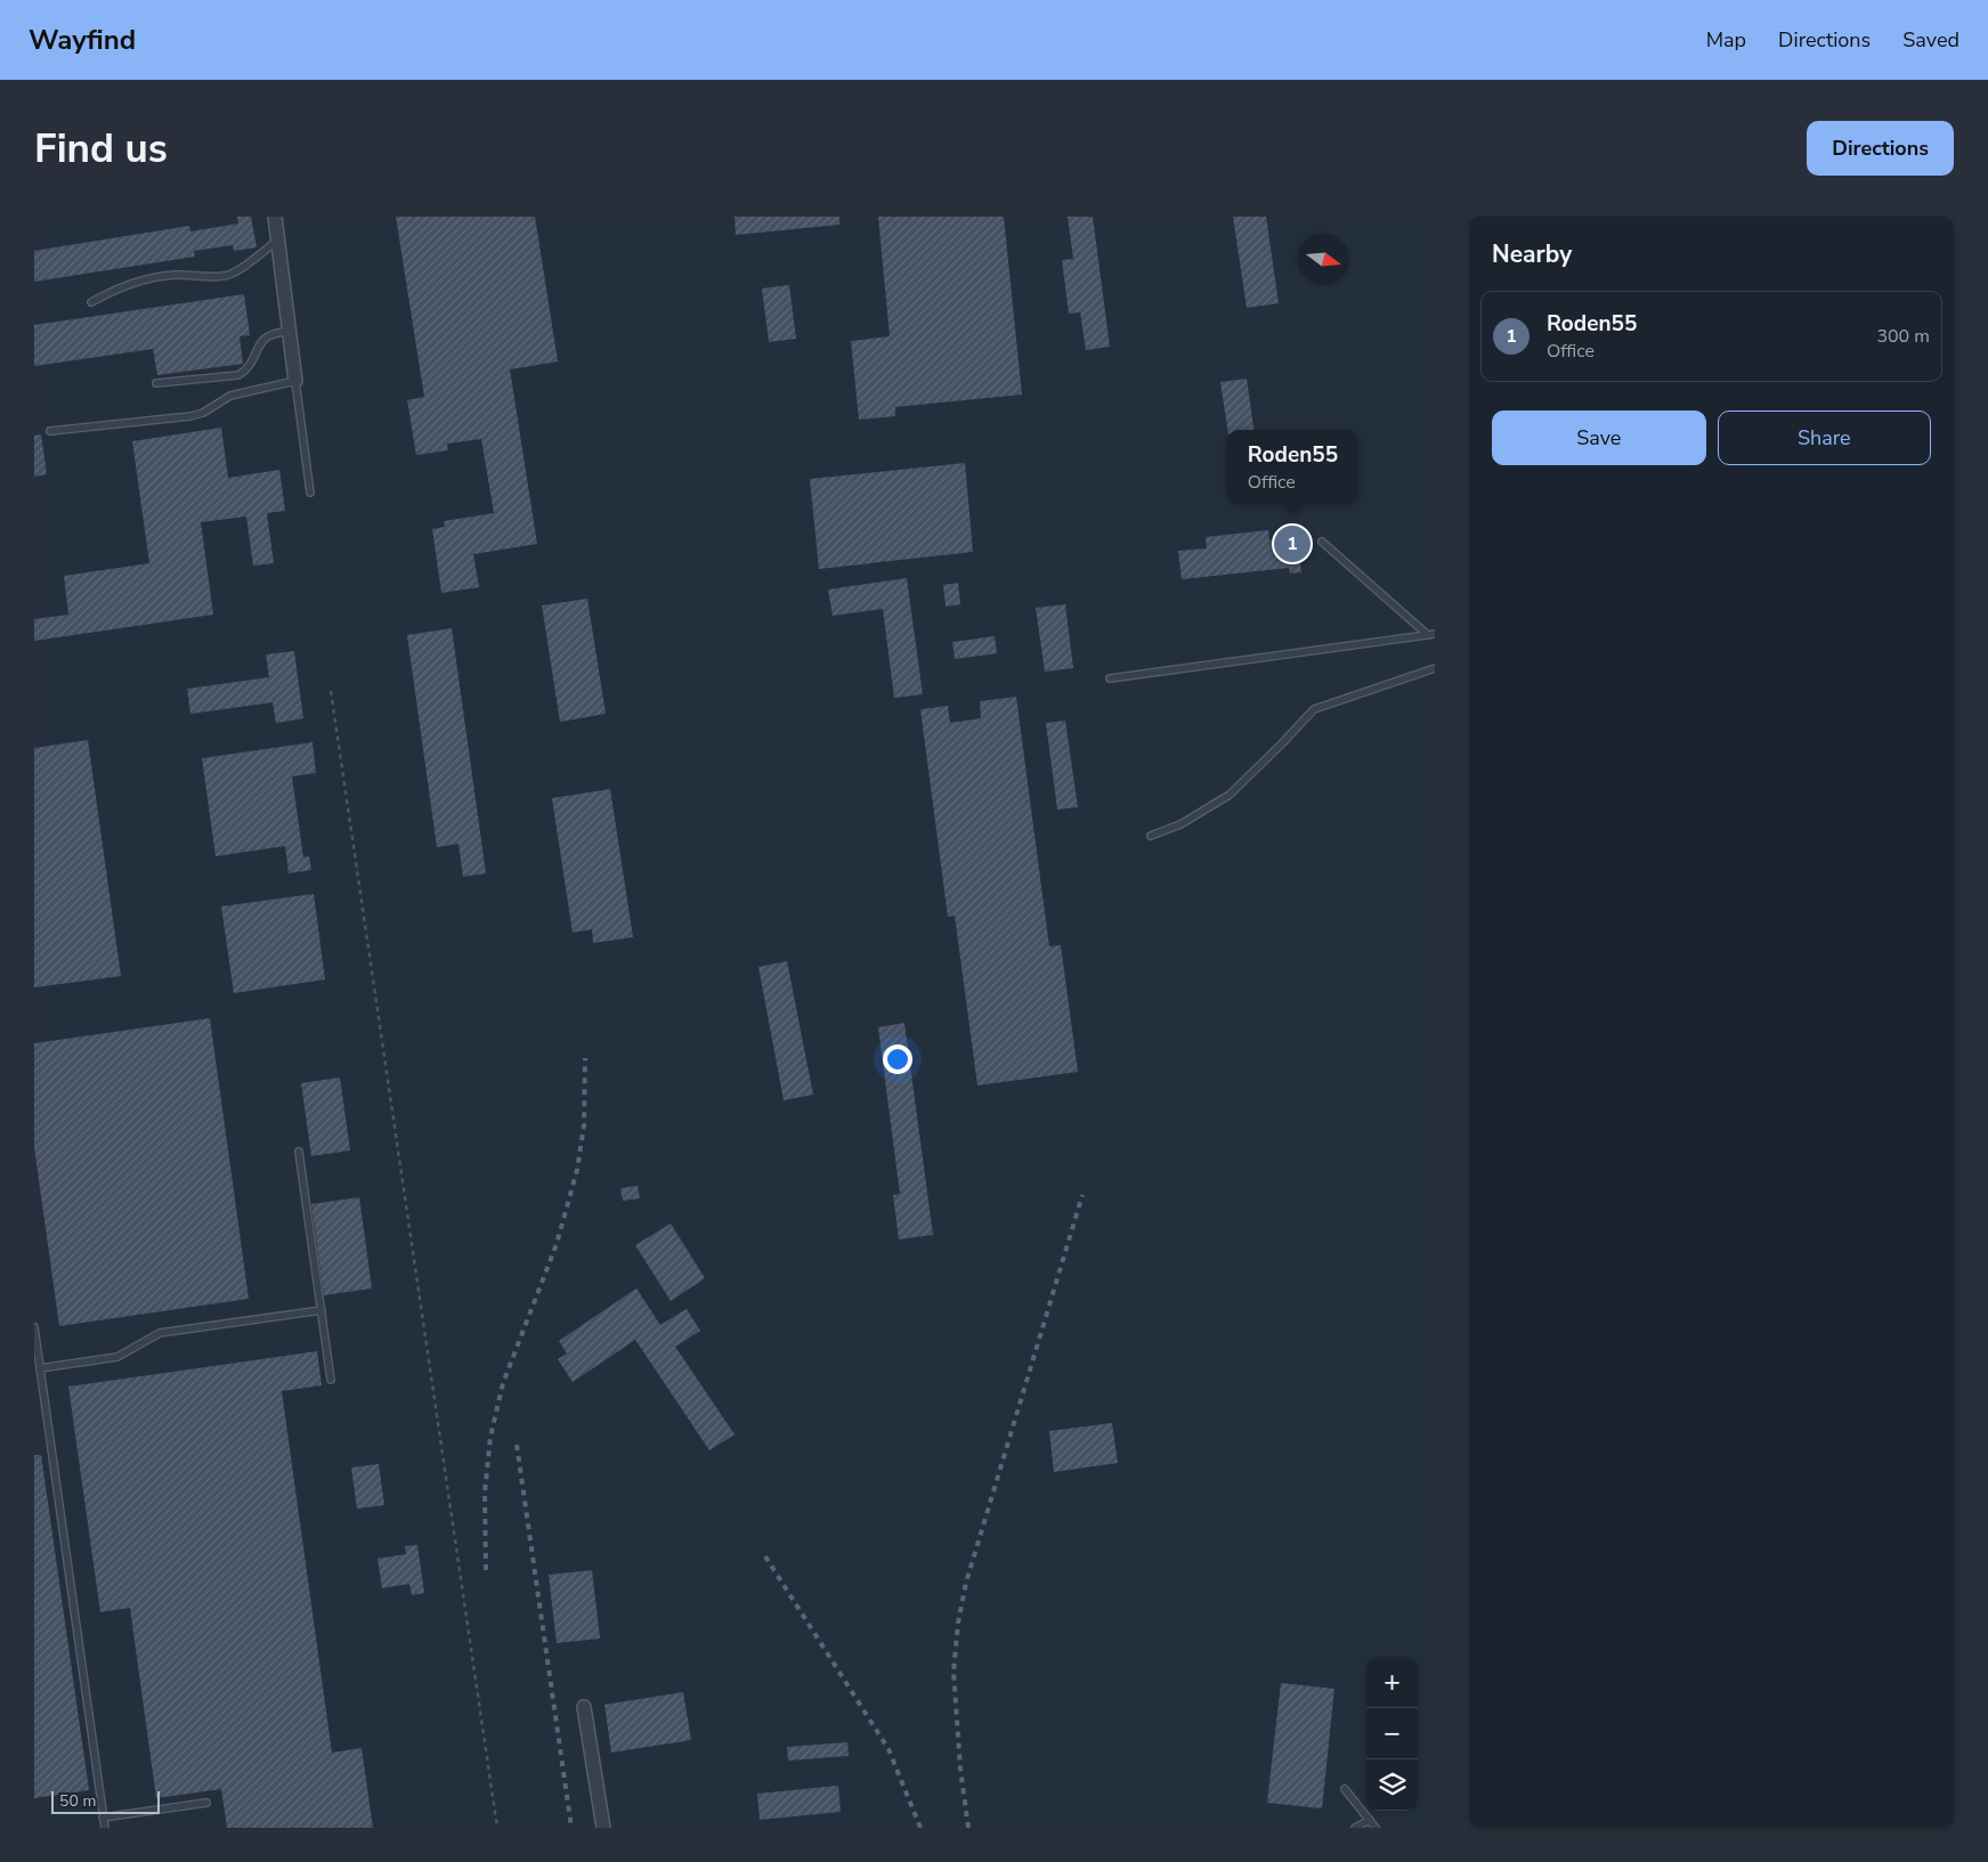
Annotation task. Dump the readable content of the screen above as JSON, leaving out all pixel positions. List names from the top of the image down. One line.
{"scale_bar":"50 m","north":"right","page":{"header":"Wayfind","nav":["Map","Directions","Saved"],"buttons":["Directions",["Save","Share"]],"title":"Find us","heading":"Nearby","list":[{"mark":"1","name":"Roden55","note":"Office","value":"300 m"}],"popup":["Roden55","Office"],"pins":"1","map_buttons":["+","−"],"scale":"50 m"}}
